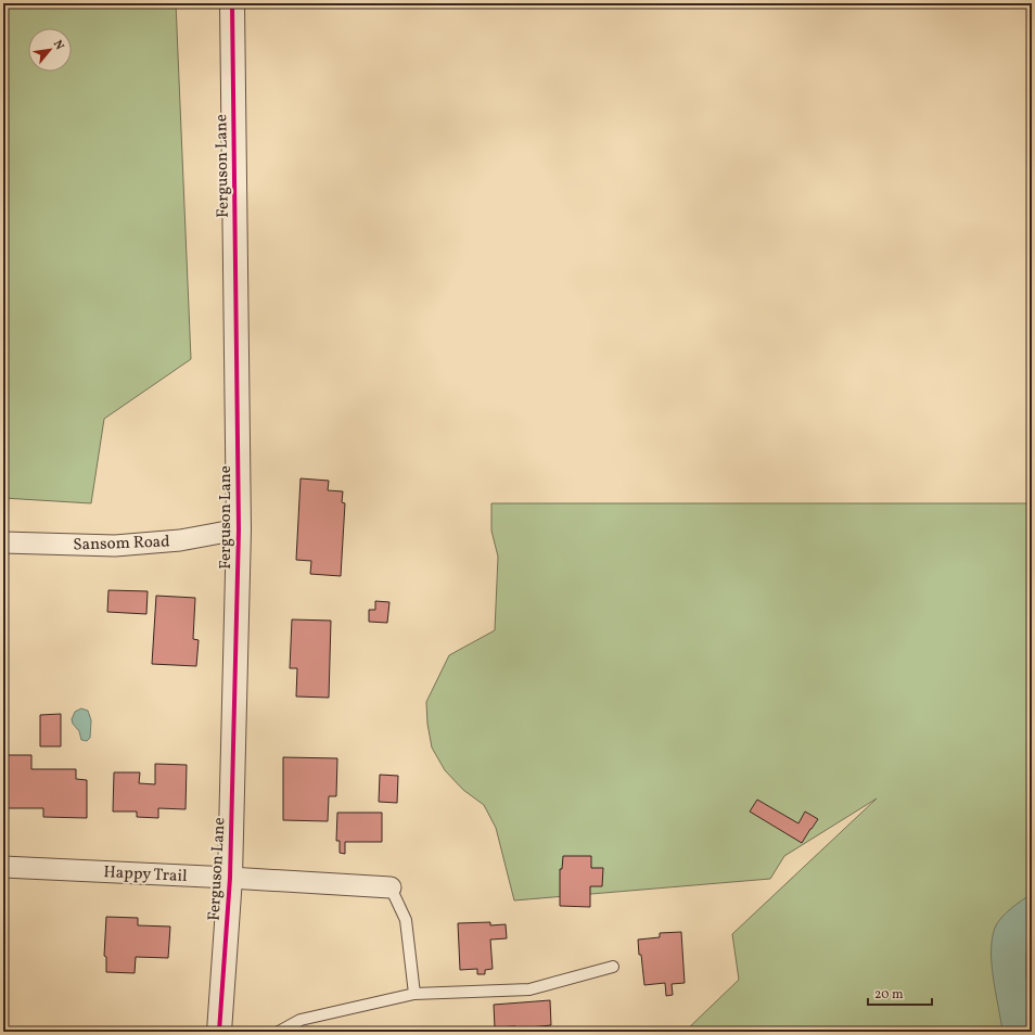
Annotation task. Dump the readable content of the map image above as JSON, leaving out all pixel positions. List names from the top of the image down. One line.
{"streets":{"street":["Ferguson Lane","Sansom Road","Happy Trail"]},"crossings":[["Ferguson Lane","Sansom Road"],["Ferguson Lane","Happy Trail"]],"scale_bar":"20 m","north":"top right"}
